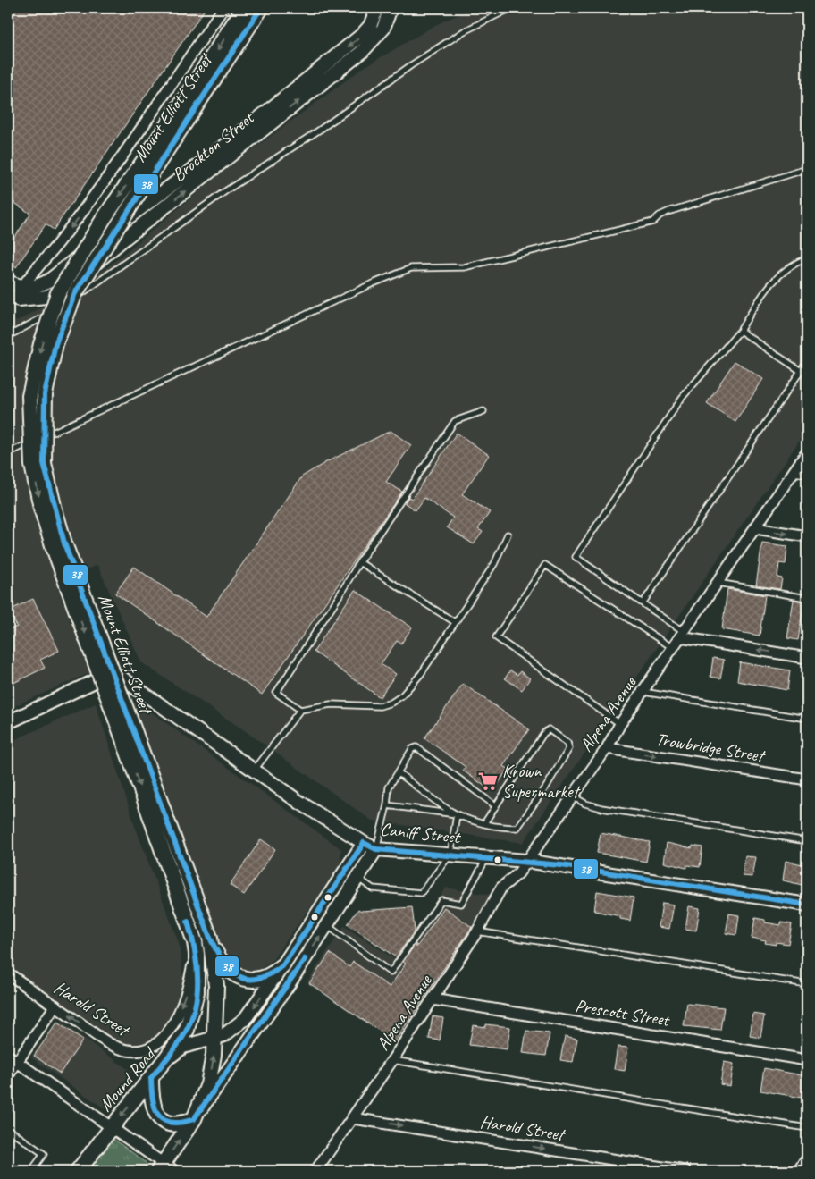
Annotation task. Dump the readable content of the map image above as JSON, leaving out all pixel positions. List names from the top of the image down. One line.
{"streets":{"main road":["Mount Elliott Street","Mound Road"],"street":["Brockton Street","Alpena Avenue","Trowbridge Street","Caniff Street","Harold Street","Prescott Street"]},"crossings":[["Mount Elliott Street","Brockton Street"],["Mount Elliott Street","Harold Street"],["Mount Elliott Street","Mound Road"],["Alpena Avenue","Trowbridge Street"],["Alpena Avenue","Caniff Street"],["Alpena Avenue","Harold Street"],["Alpena Avenue","Prescott Street"],["Caniff Street","Mound Road"]],"one_way":["Trowbridge Street"],"places":{"supermarket":["Krown Supermarket"]},"lines":["transit line 38"]}
